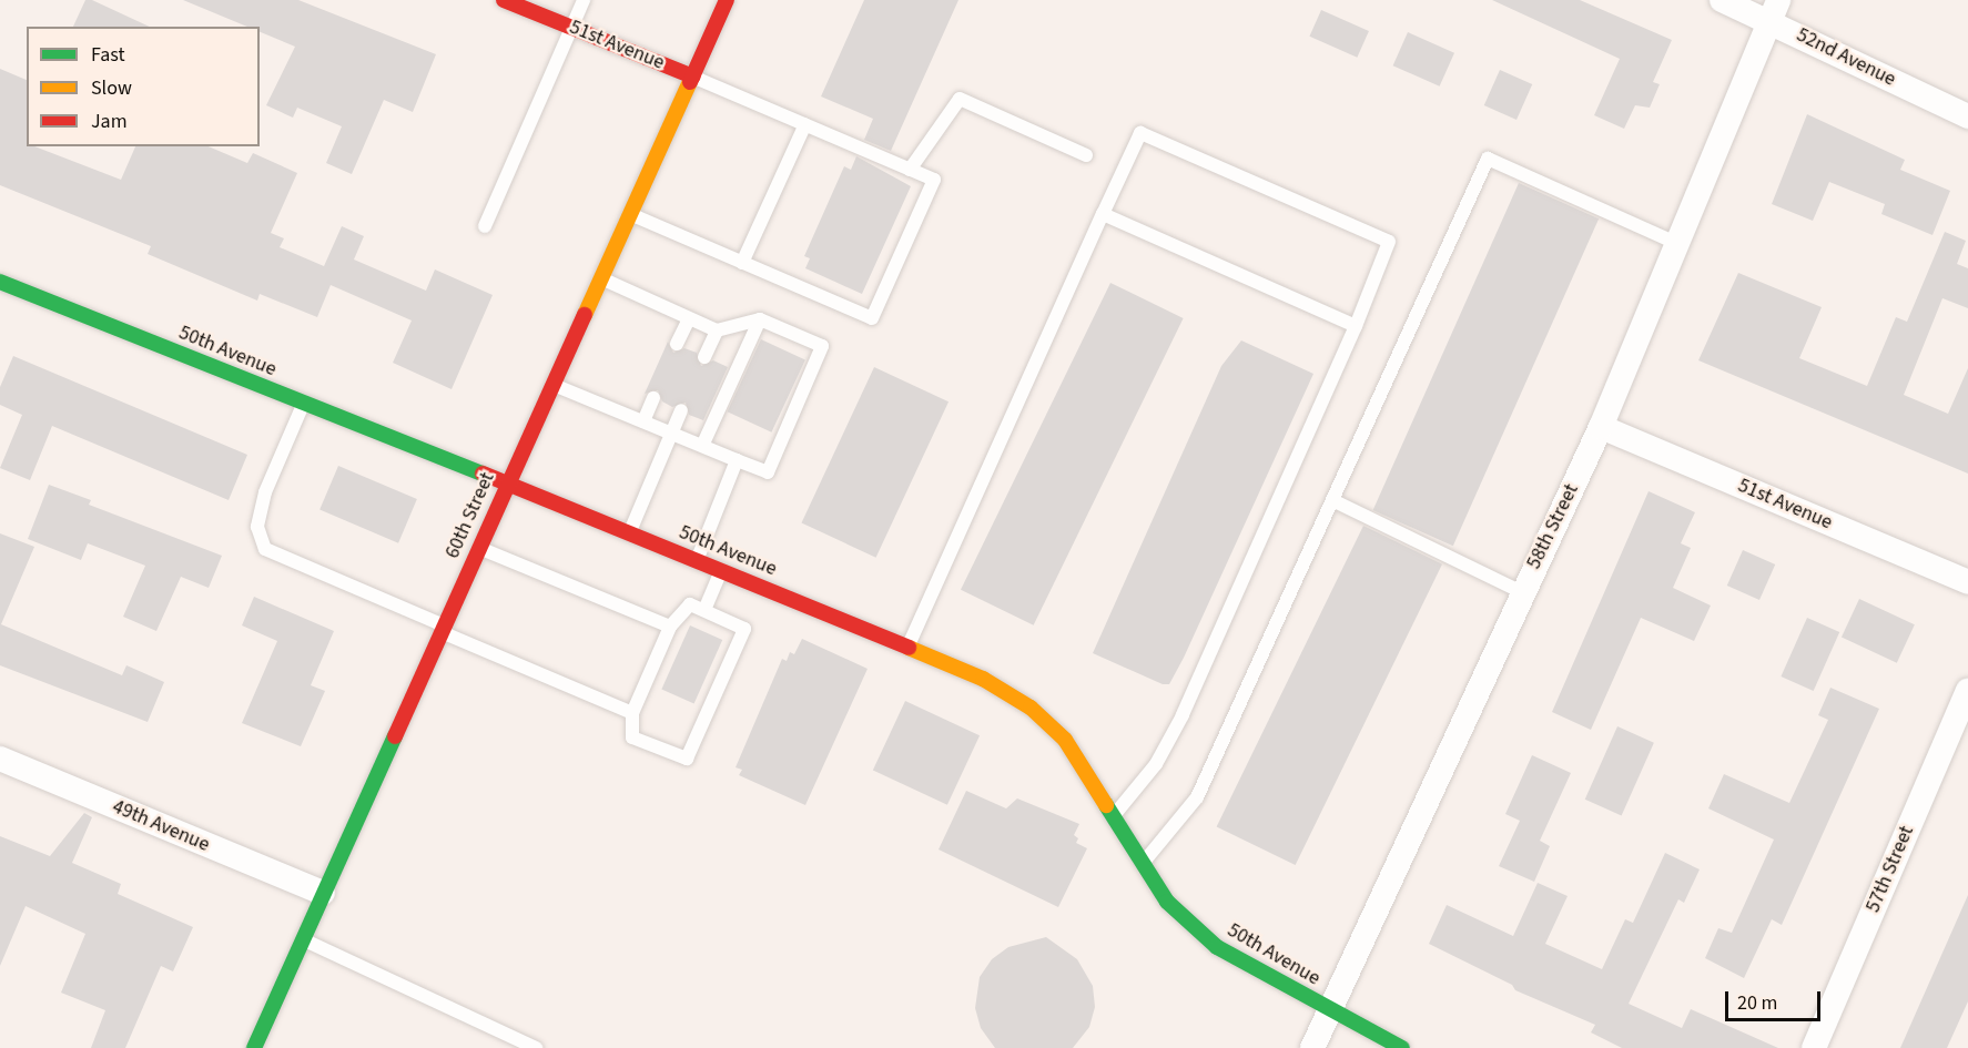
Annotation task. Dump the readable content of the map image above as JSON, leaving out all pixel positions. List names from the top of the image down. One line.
{"streets":{"street":["51st Avenue","52nd Avenue","50th Avenue","60th Street","58th Street","49th Avenue","57th Street"]},"crossings":[["51st Avenue","60th Street"],["51st Avenue","58th Street"],["52nd Avenue","58th Street"],["50th Avenue","60th Street"],["50th Avenue","58th Street"],["60th Street","49th Avenue"]],"legend":["Fast","Slow","Jam"],"scale_bar":"20 m"}
